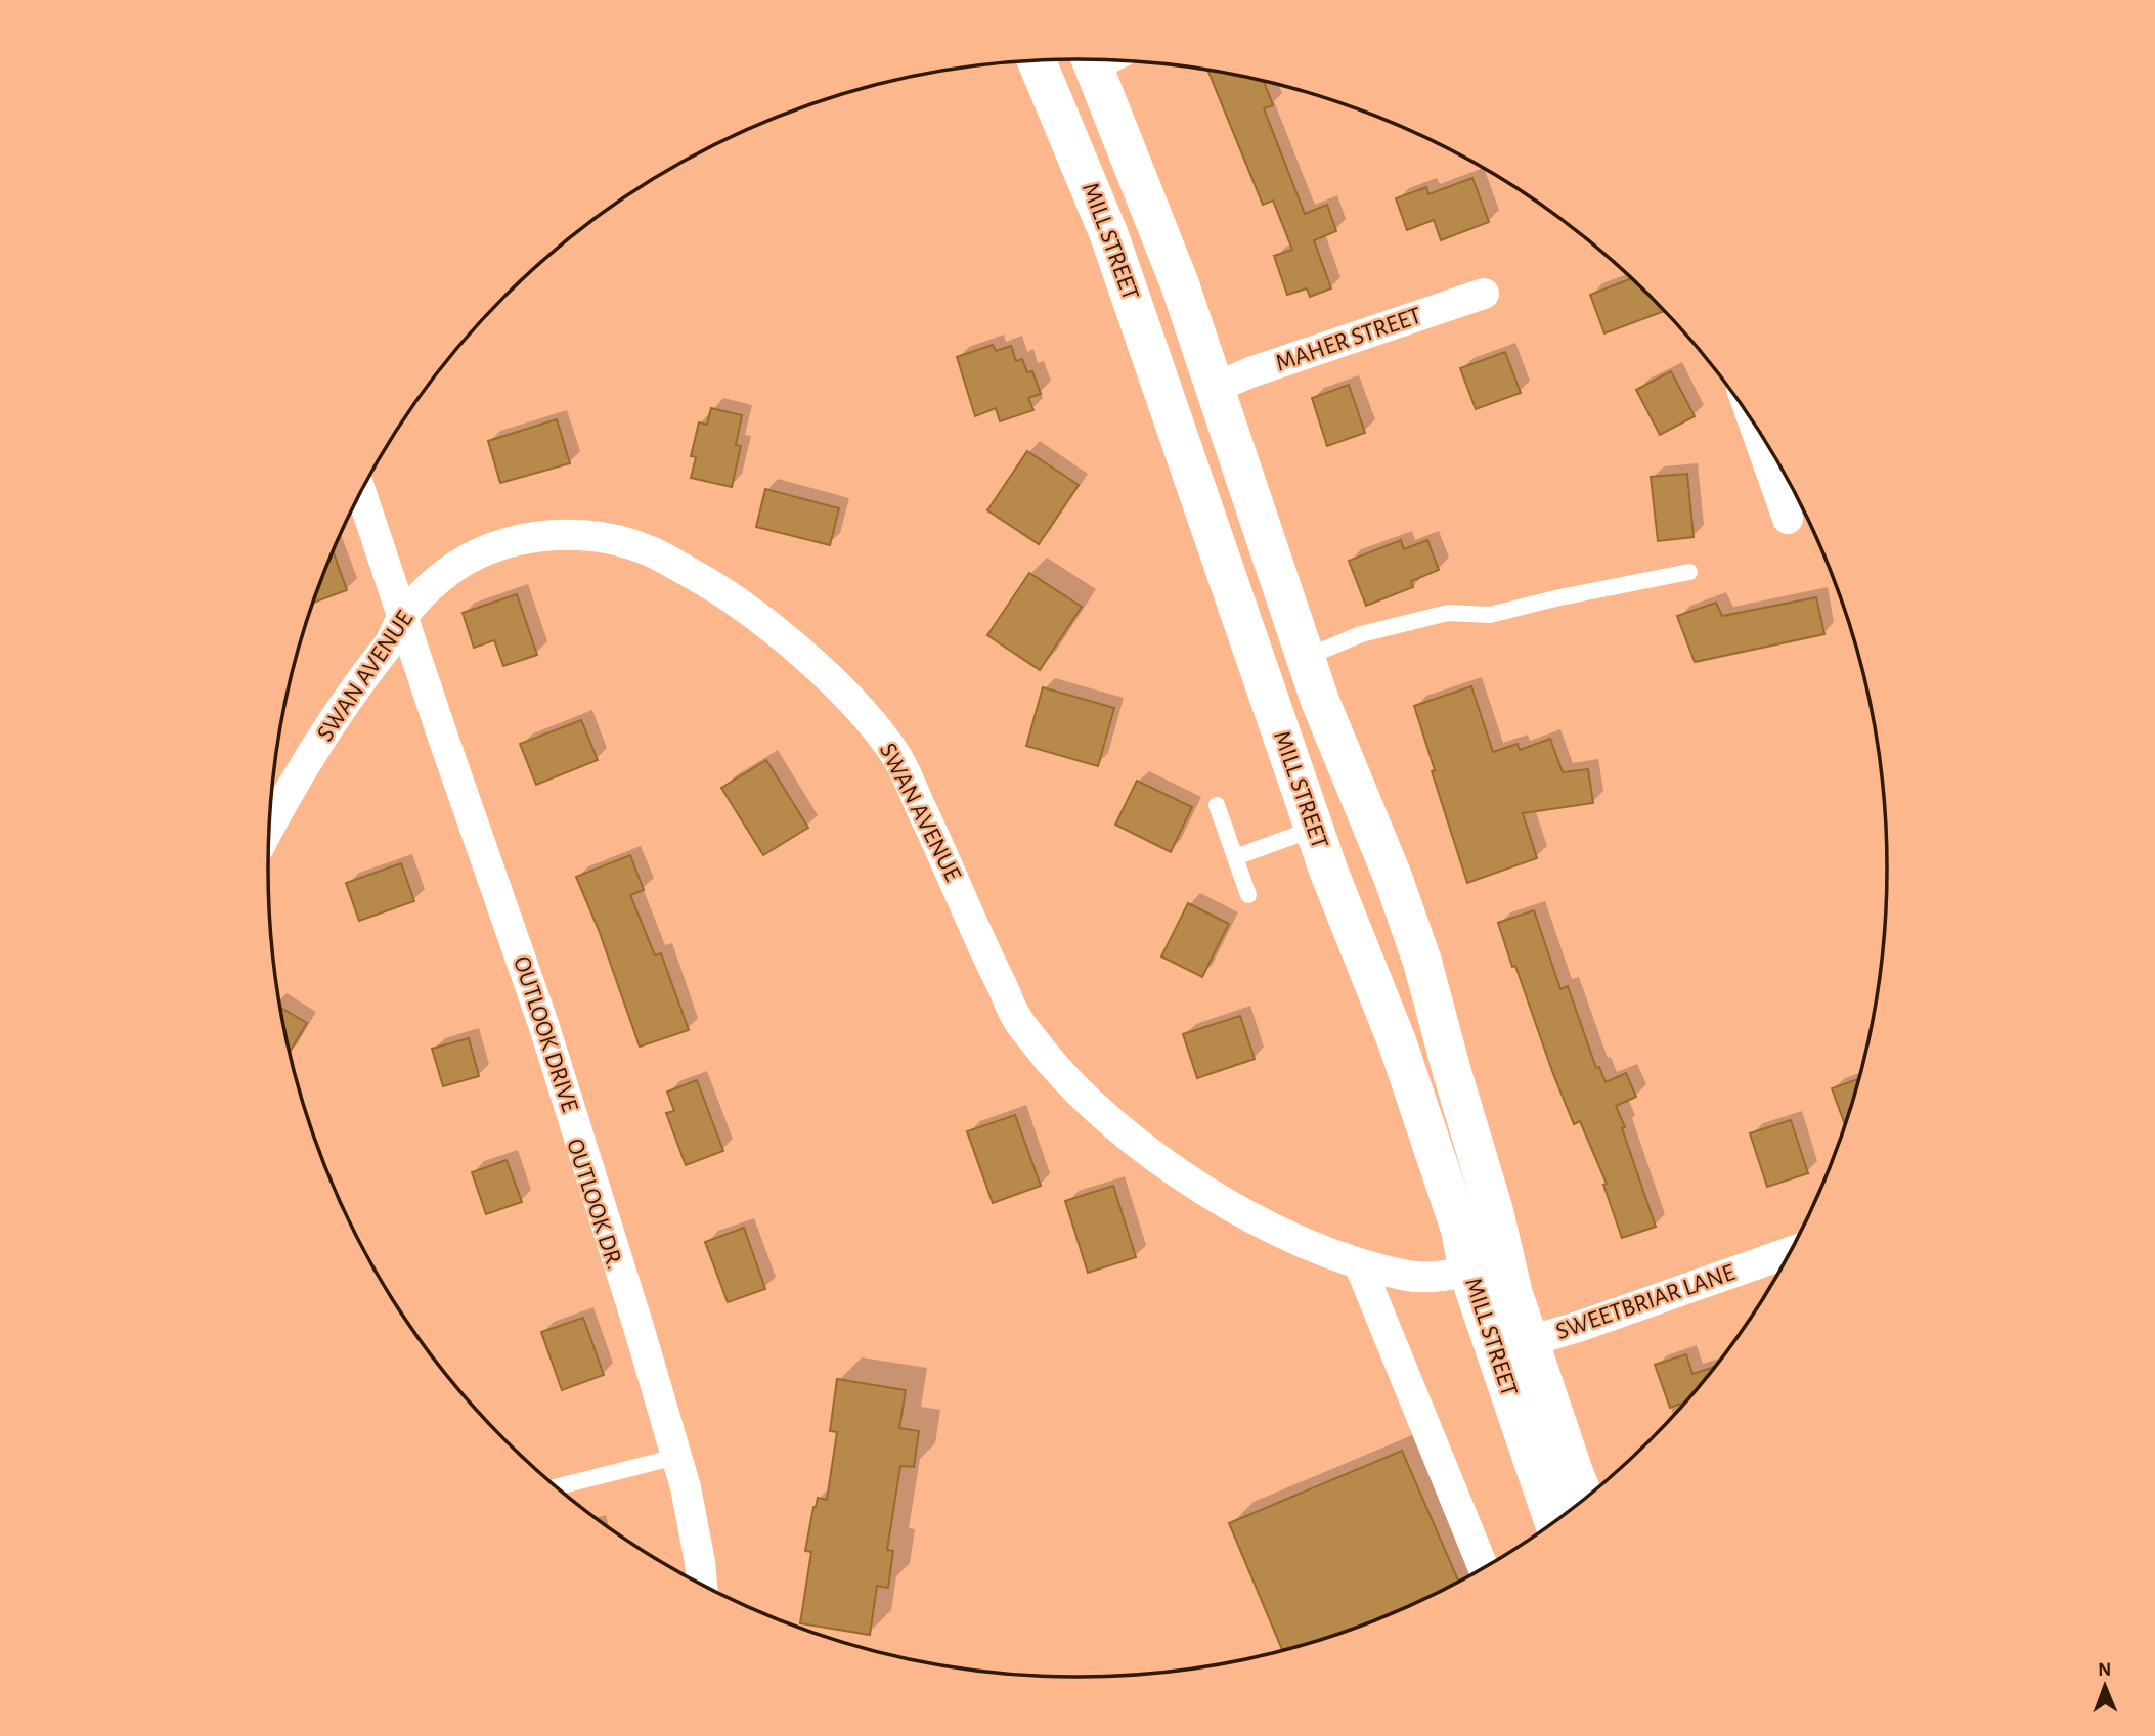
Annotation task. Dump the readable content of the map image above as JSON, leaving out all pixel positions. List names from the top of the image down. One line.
{"streets":{"main road":["MILL STREET"],"street":["MAHER STREET","SWAN AVENUE","OUTLOOK DRIVE","SWEETBRIAR LANE"]},"crossings":[["MILL STREET","MAHER STREET"],["MILL STREET","SWAN AVENUE"],["MILL STREET","SWEETBRIAR LANE"],["SWAN AVENUE","OUTLOOK DRIVE"]],"north":"top"}
